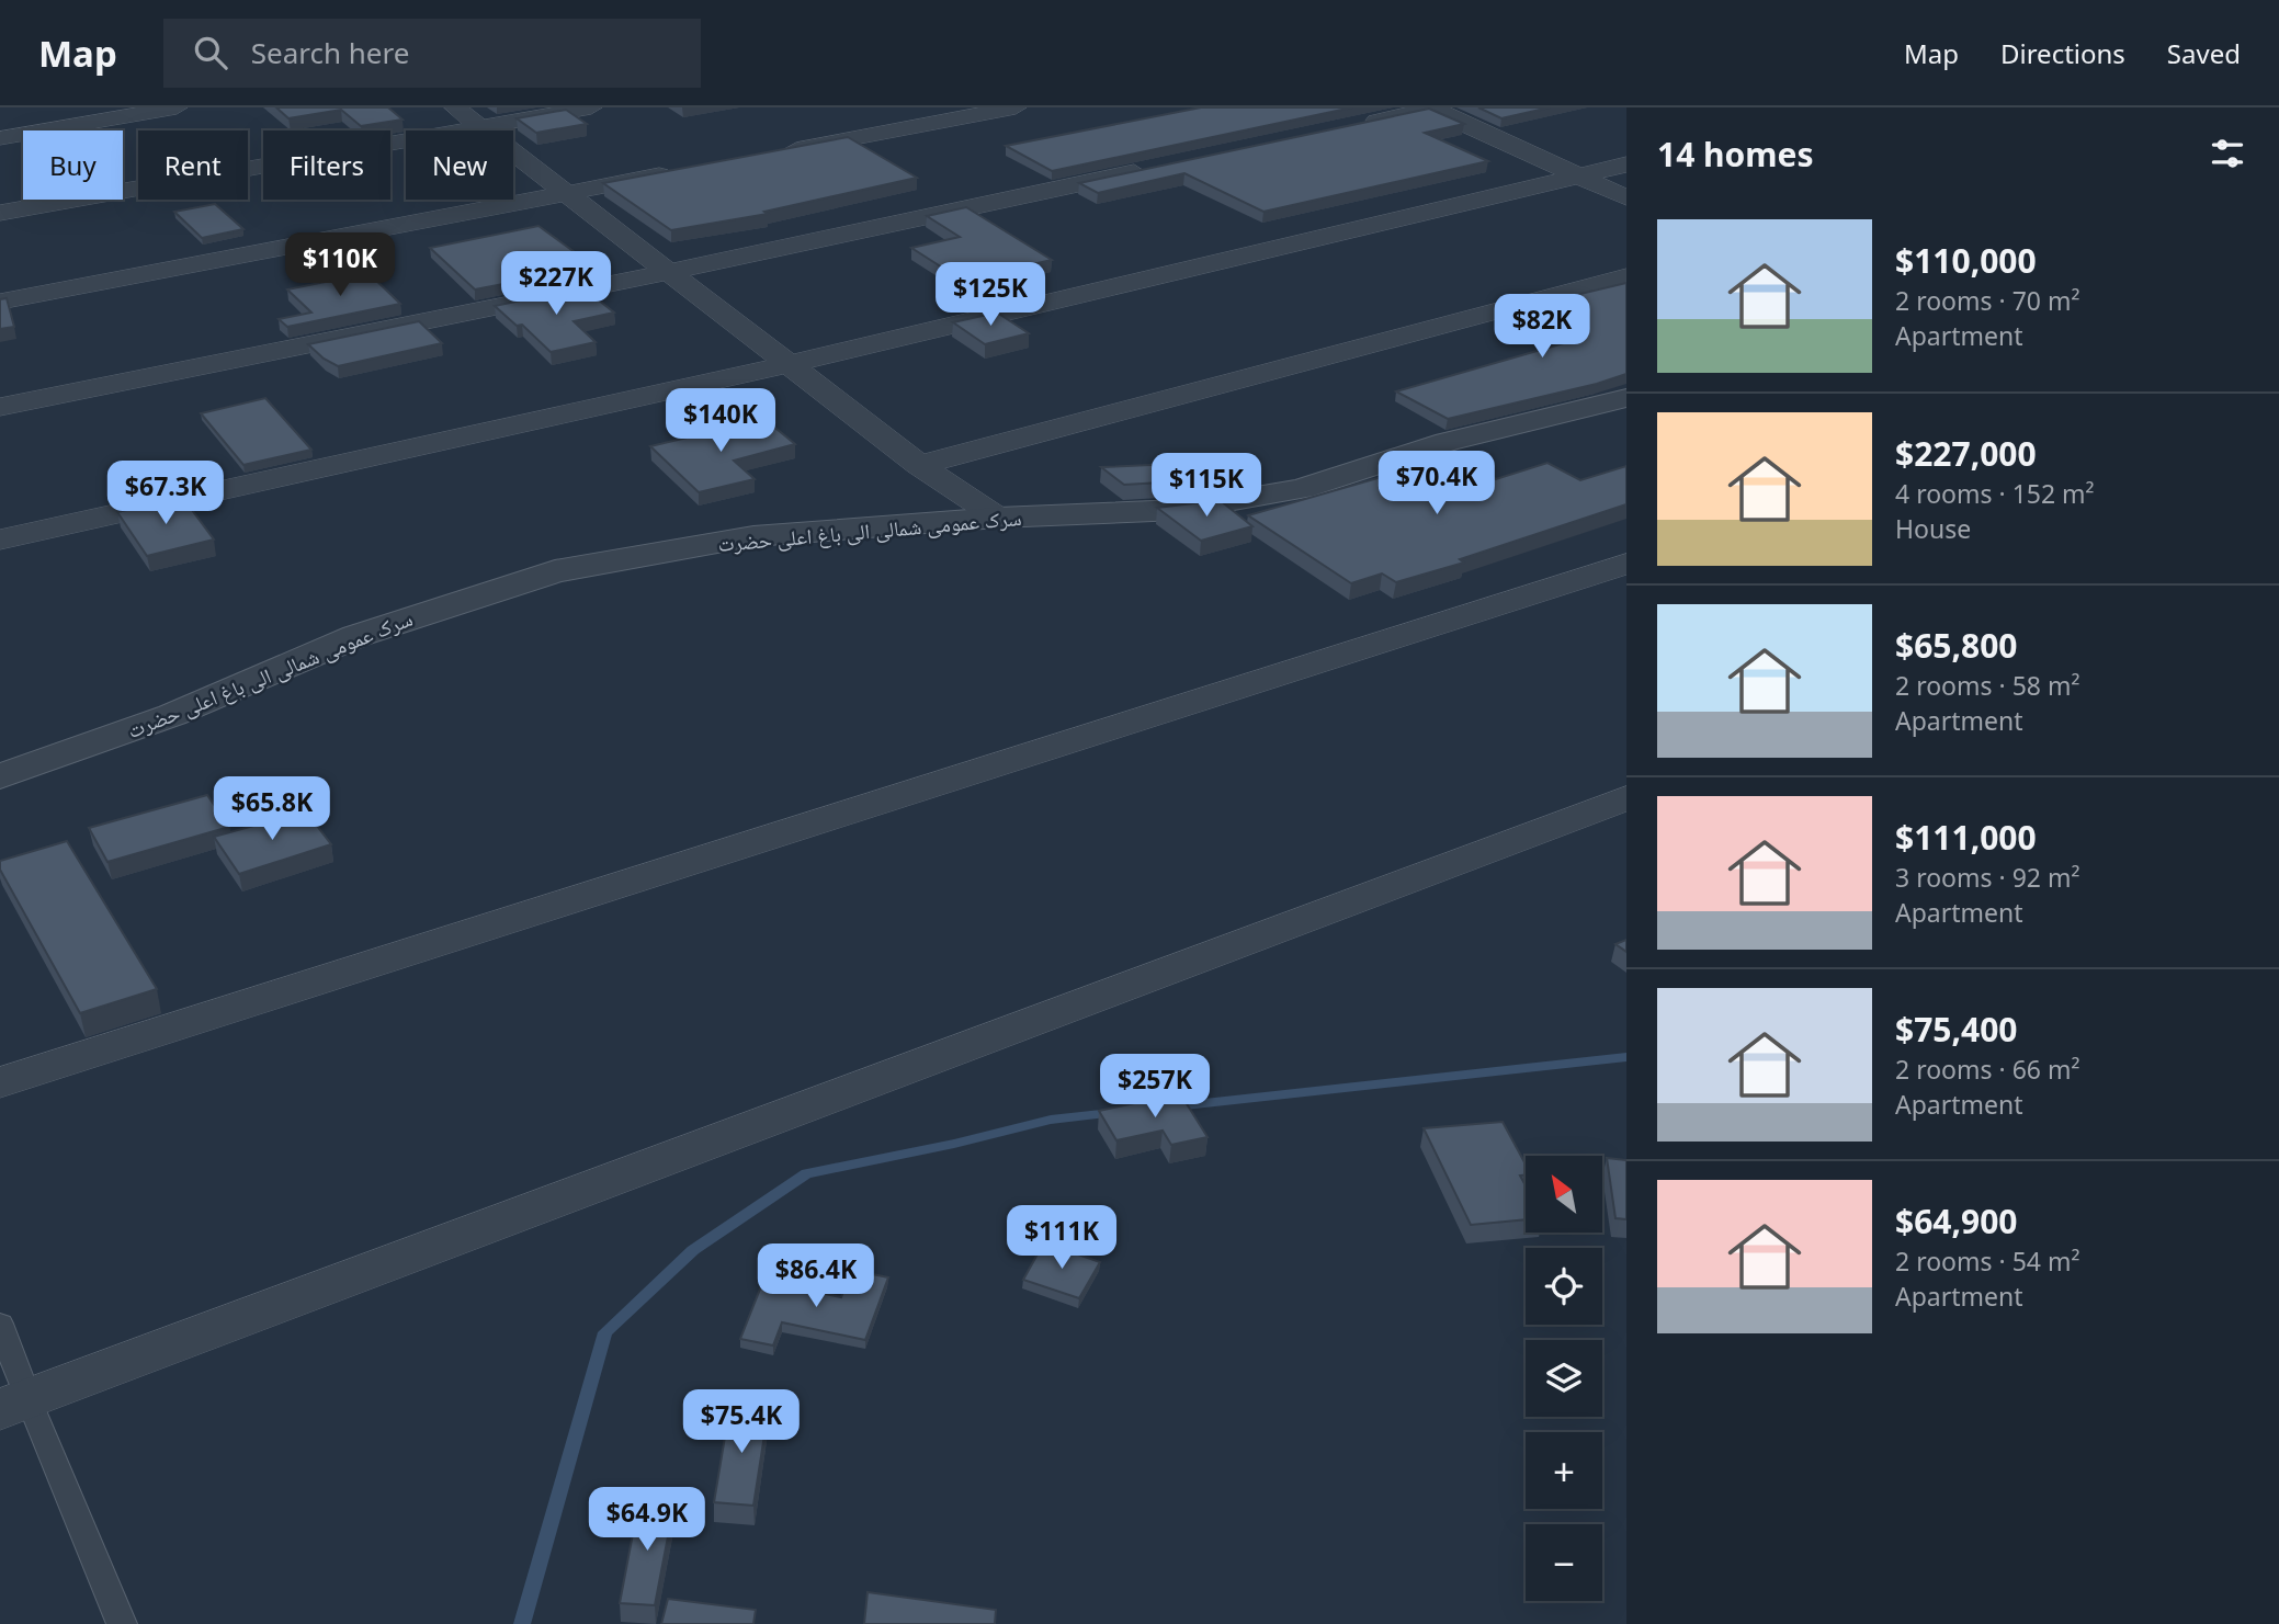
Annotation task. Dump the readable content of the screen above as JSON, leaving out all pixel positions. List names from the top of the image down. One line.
{"streets":{"street":["سرک عمومی شمالی الی باغ اعلی حضرت"]},"north":"top left","page":{"header":"Map","search":"Search here","nav":["Map","Directions","Saved"],"heading":"14 homes","chip":["Buy","Rent","Filters","New"],"list":[{"name":"$110,000","note":"2 rooms · 70 m² · Apartment"},{"name":"$227,000","note":"4 rooms · 152 m² · House"},{"name":"$65,800","note":"2 rooms · 58 m² · Apartment"},{"name":"$111,000","note":"3 rooms · 92 m² · Apartment"},{"name":"$75,400","note":"2 rooms · 66 m² · Apartment"},{"name":"$64,900","note":"2 rooms · 54 m² · Apartment"}],"price":["$110K","$227K","$125K","$82K","$140K","$70.4K","$115K","$67.3K","$65.8K","$257K","$111K","$86.4K","$75.4K","$64.9K"],"map_buttons":["+","−"]}}
